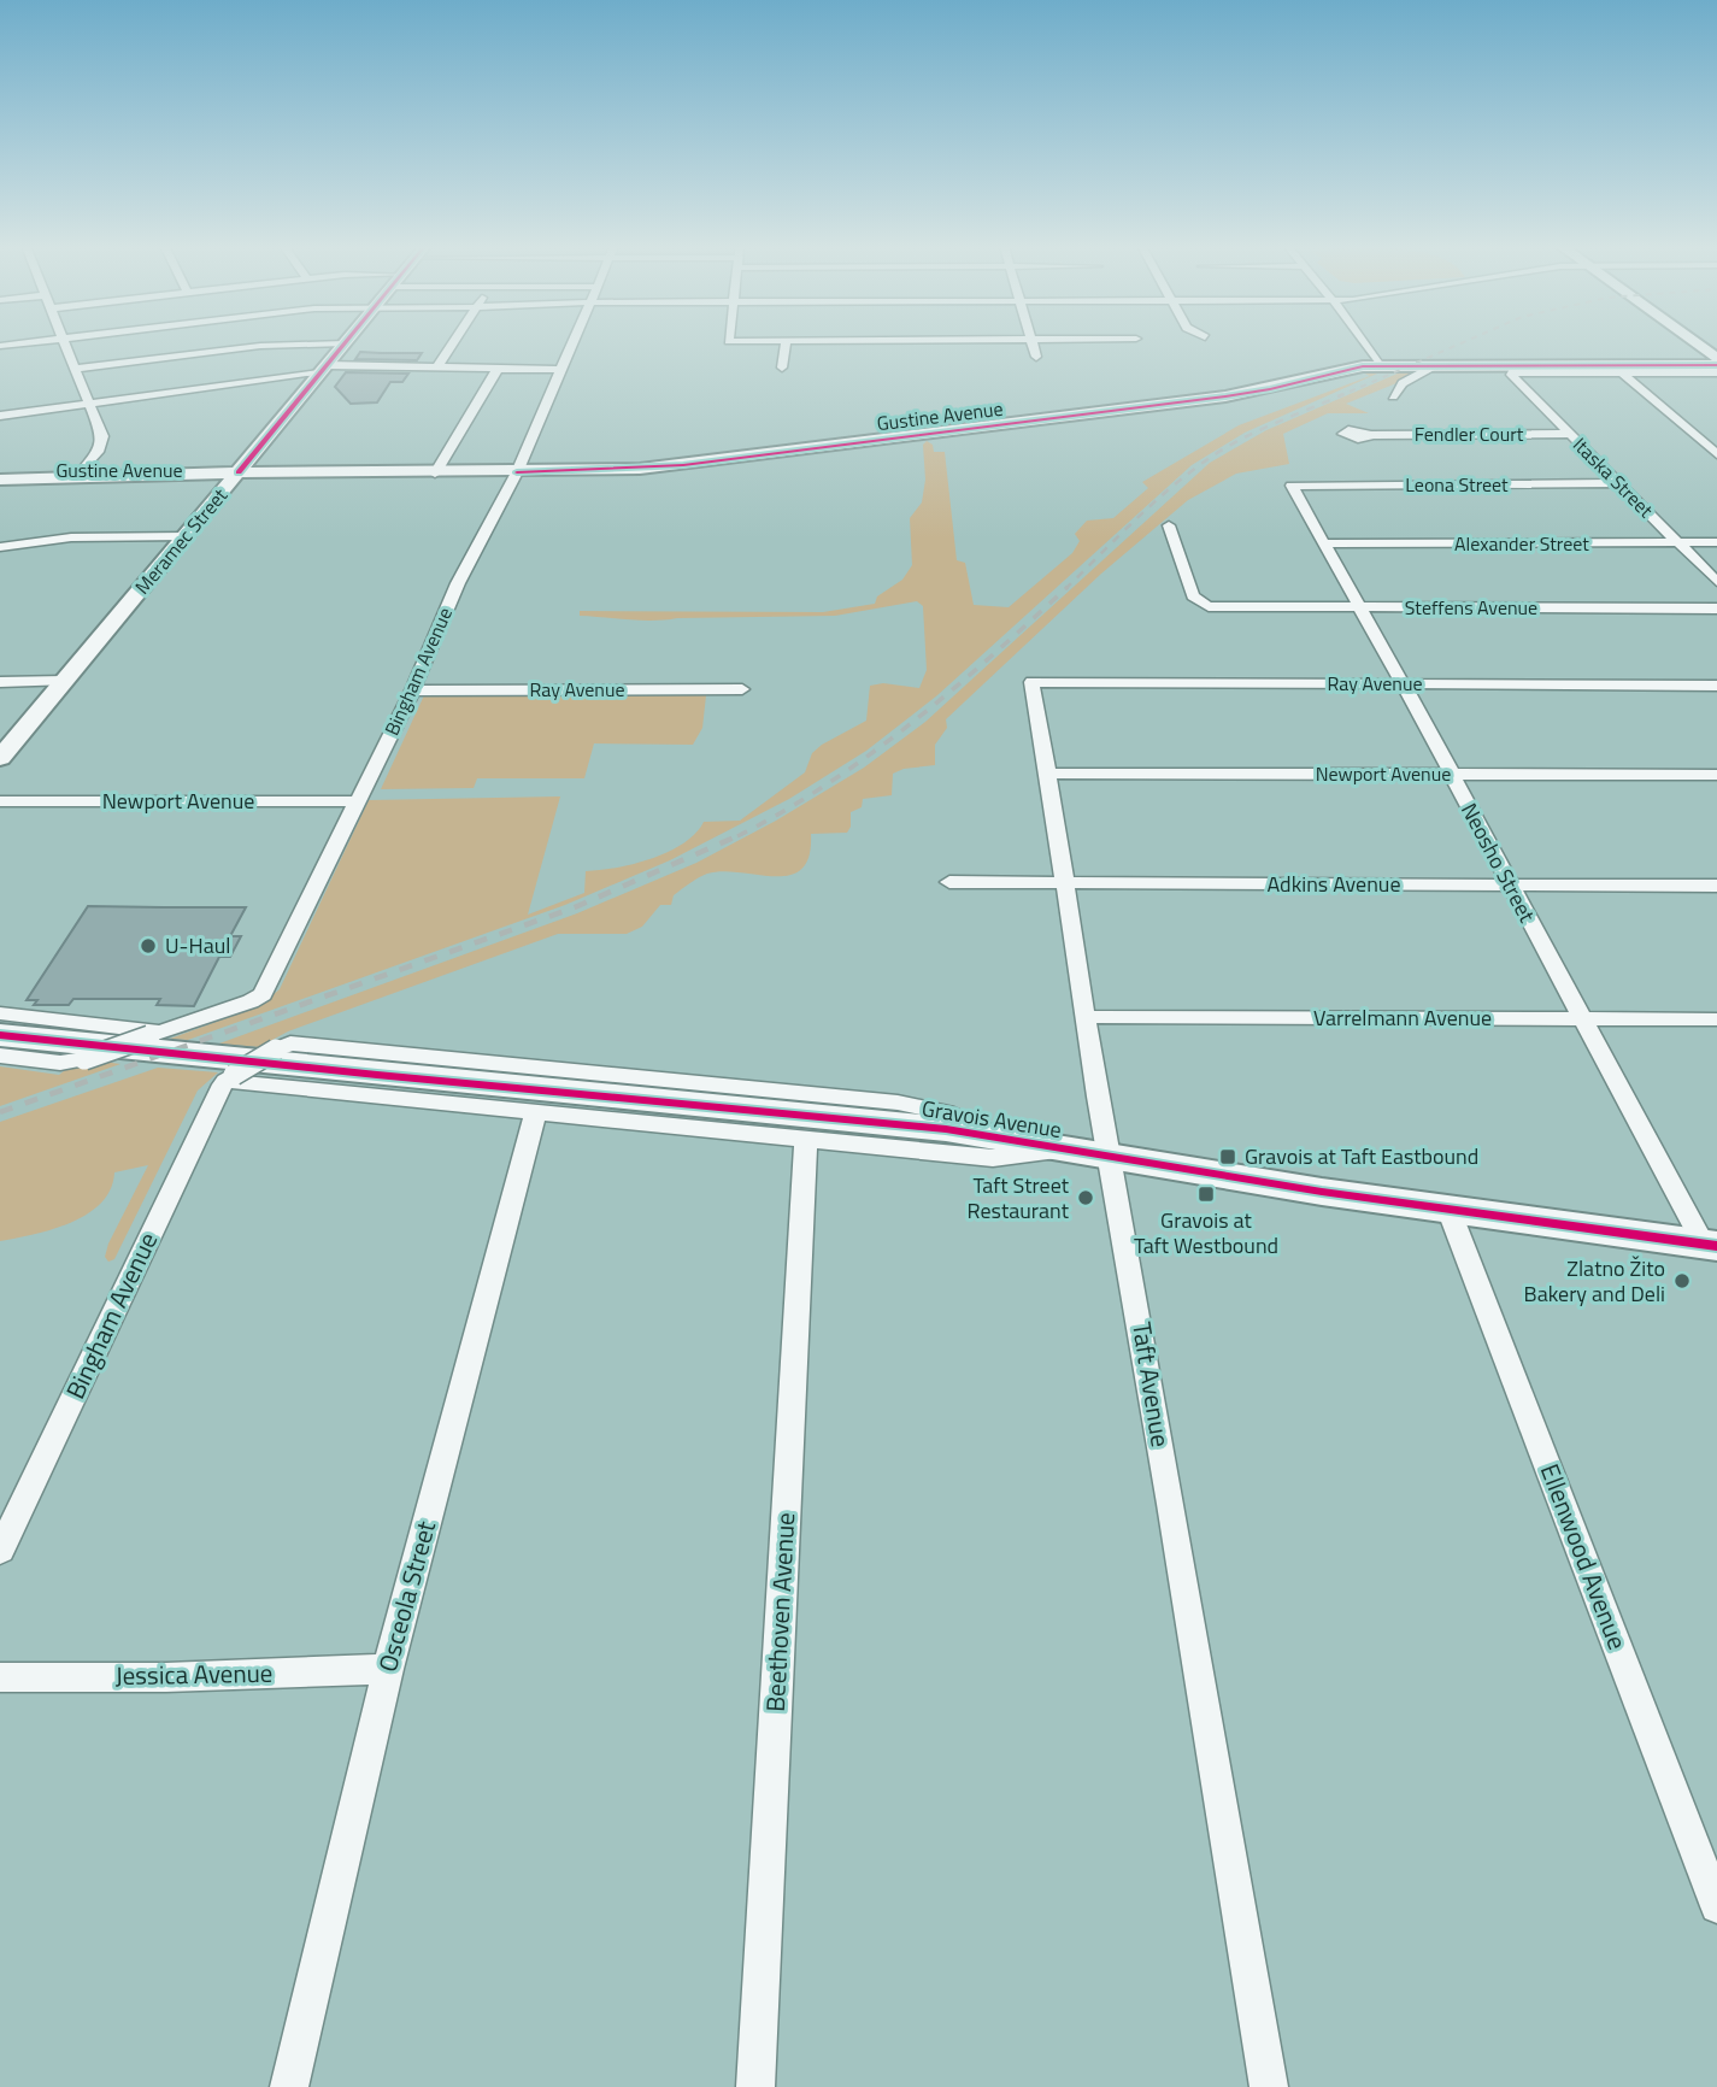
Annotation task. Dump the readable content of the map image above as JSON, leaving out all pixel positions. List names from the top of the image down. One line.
{"streets":{"main road":["Gravois Avenue"],"street":["Gustine Avenue","Fendler Court","Itaska Street","Leona Street","Meramec Street","Alexander Street","Steffens Avenue","Bingham Avenue","Ray Avenue","Newport Avenue","Neosho Street","Adkins Avenue","Varrelmann Avenue","Taft Avenue","Ellenwood Avenue","Osceola Street","Beethoven Avenue","Jessica Avenue"]},"crossings":[["Gustine Avenue","Meramec Street"],["Gustine Avenue","Bingham Avenue"],["Fendler Court","Itaska Street"],["Itaska Street","Leona Street"],["Itaska Street","Alexander Street"],["Leona Street","Neosho Street"],["Alexander Street","Neosho Street"],["Steffens Avenue","Neosho Street"],["Bingham Avenue","Ray Avenue"],["Bingham Avenue","Newport Avenue"],["Bingham Avenue","Gravois Avenue"],["Ray Avenue","Neosho Street"],["Ray Avenue","Taft Avenue"],["Newport Avenue","Neosho Street"],["Newport Avenue","Taft Avenue"],["Neosho Street","Adkins Avenue"],["Neosho Street","Varrelmann Avenue"],["Neosho Street","Gravois Avenue"],["Adkins Avenue","Taft Avenue"],["Varrelmann Avenue","Taft Avenue"],["Gravois Avenue","Taft Avenue"],["Gravois Avenue","Ellenwood Avenue"],["Gravois Avenue","Osceola Street"],["Gravois Avenue","Beethoven Avenue"],["Osceola Street","Jessica Avenue"]],"places":{"other":["U-Haul","Taft Street Restaurant","Zlatno Žito Bakery and Deli"],"transit":["Gravois at Taft Eastbound","Gravois at Taft Westbound"]}}
